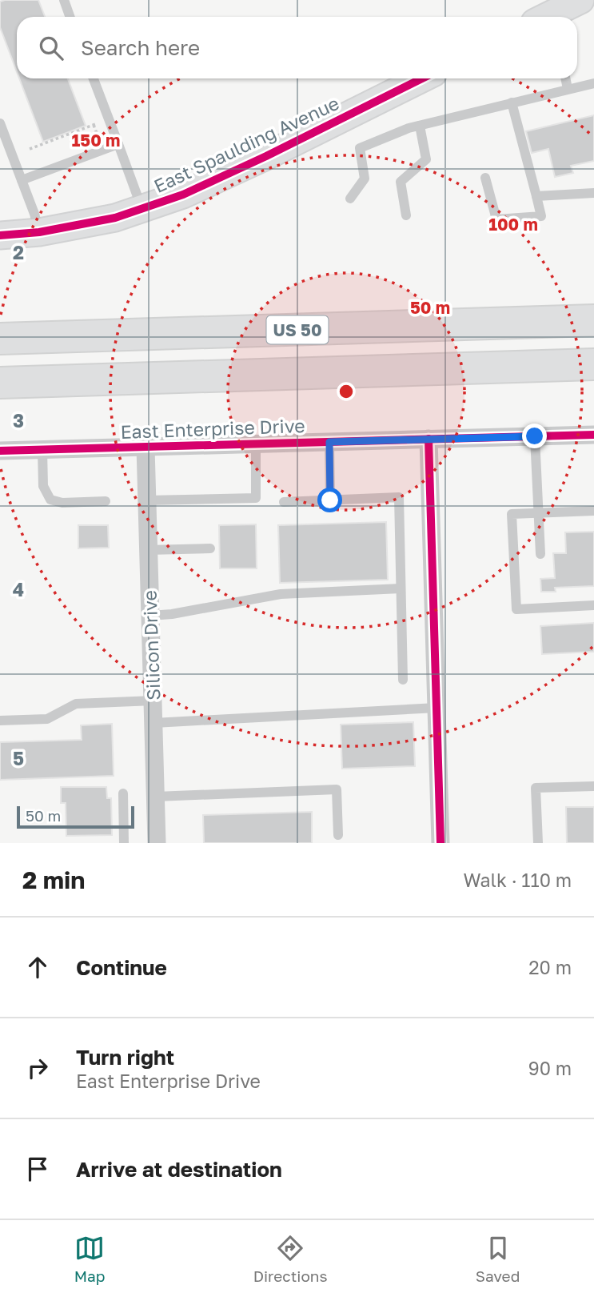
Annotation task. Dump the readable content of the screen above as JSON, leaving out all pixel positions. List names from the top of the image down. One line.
{"streets":{"highway":["US 50"],"street":["East Spaulding Avenue","East Enterprise Drive","Silicon Drive"]},"crossings":[["East Enterprise Drive","Silicon Drive"]],"scale_bar":"50 m","page":{"search":"Search here","scale":"50 m","heading":["2 min","Walk · 110 m"],"list":[["Continue","20 m"],["Turn right","East Enterprise Drive","90 m"],"Arrive at destination"],"nav":["Map","Directions","Saved"]},"grid":{"rows":["2","3","4","5"]},"rings":["150 m","100 m","50 m"]}
